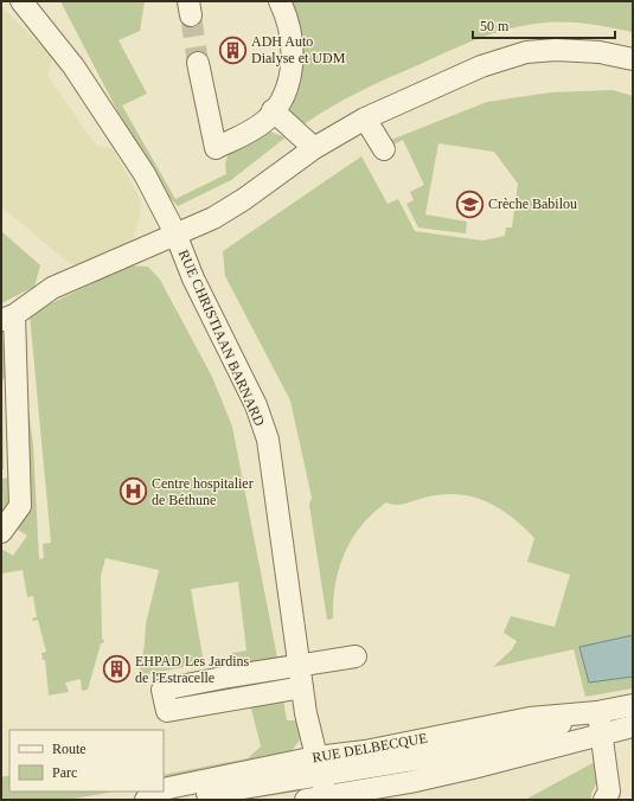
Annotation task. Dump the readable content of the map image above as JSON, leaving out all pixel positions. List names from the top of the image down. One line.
{"streets":{"street":["RUE CHRISTIAAN BARNARD","RUE DELBECQUE"]},"crossings":[["RUE CHRISTIAAN BARNARD","RUE DELBECQUE"]],"places":{"building":["ADH Auto Dialyse et UDM","EHPAD Les Jardins de l'Estracelle"],"school or university":["Crèche Babilou"],"hospital":["Centre hospitalier de Béthune"]},"legend":["Route","Parc"],"scale_bar":"50 m"}
